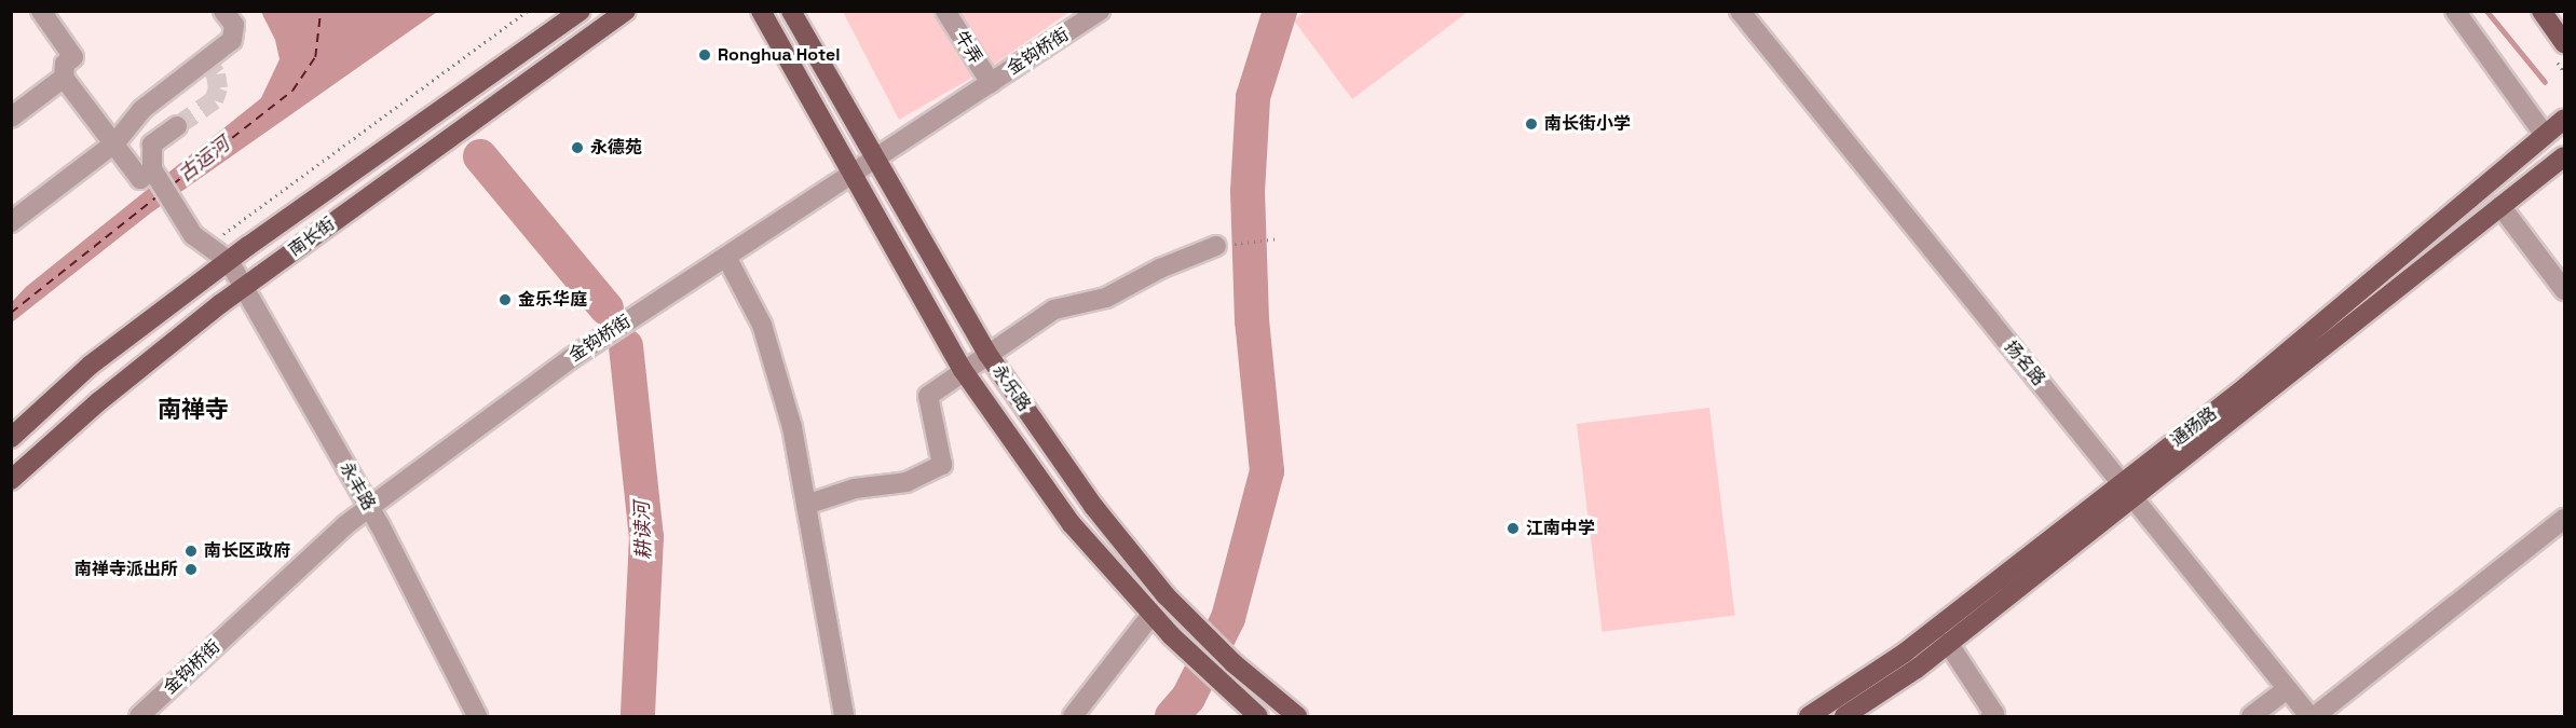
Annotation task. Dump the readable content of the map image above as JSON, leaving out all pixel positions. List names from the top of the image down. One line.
{"streets":{"main road":["南长街","永乐路","通扬路"],"street":["牛弄","金钩桥街","扬名路","永丰路"]},"crossings":[["牛弄","金钩桥街"],["金钩桥街","永乐路"],["金钩桥街","永丰路"],["南长街","永丰路"],["扬名路","通扬路"]],"districts":["南禅寺"],"water":["古运河","耕读河"],"places":["Ronghua Hotel","南长街小学","永德苑","金乐华庭","江南中学","南长区政府","南禅寺派出所"]}
